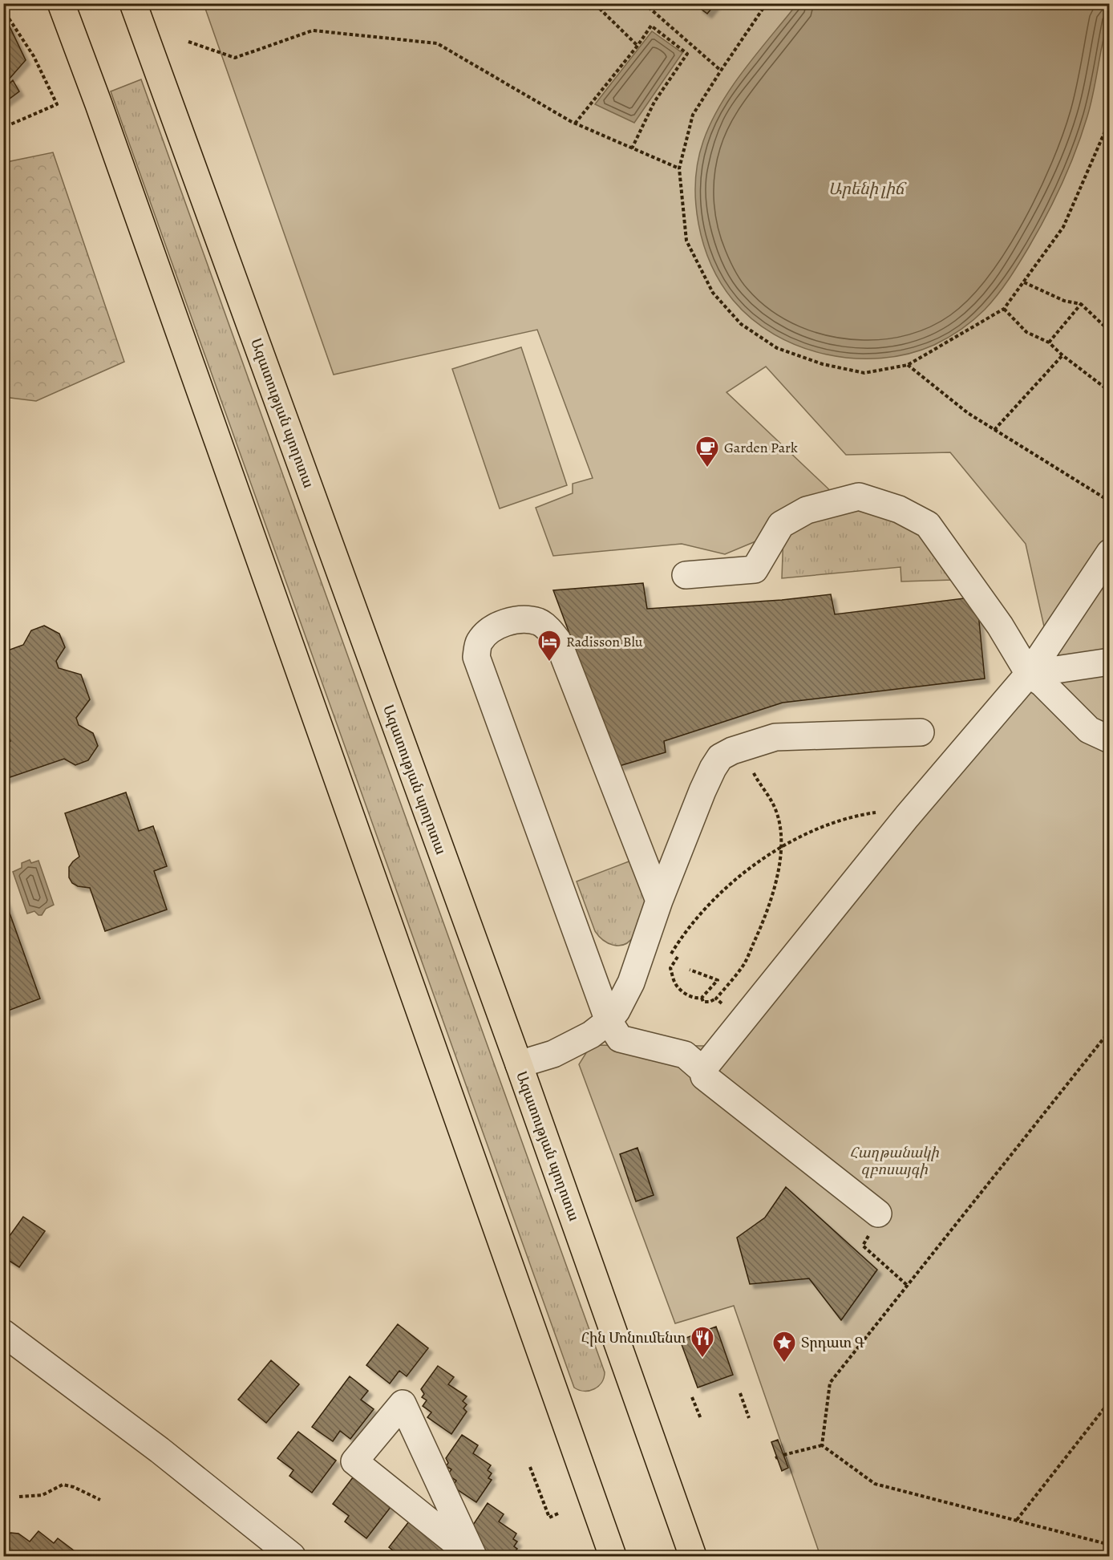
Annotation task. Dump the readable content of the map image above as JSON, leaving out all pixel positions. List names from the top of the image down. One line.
{"streets":{"main road":["Ազատության պողոտա"]},"water":["Արենի լիճ"],"parks":["Հաղթանակի զբոսայգի"],"places":{"cafe":["Garden Park"],"hotel":["Radisson Blu"],"restaurant":["Հին Մոնումենտ"],"place":["Տրդատ Գ"]}}
